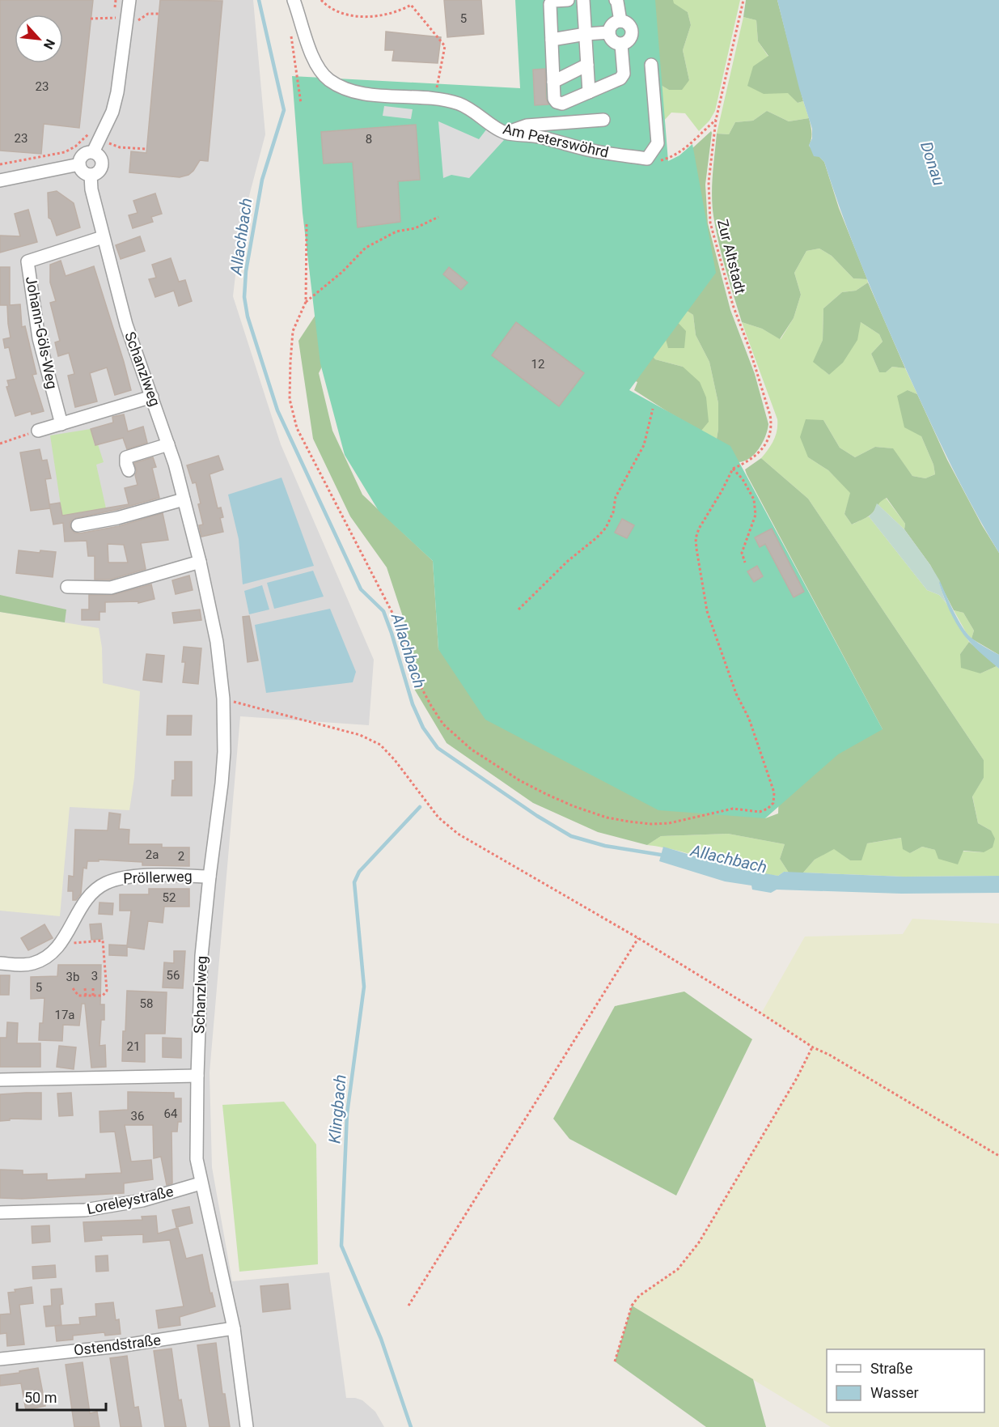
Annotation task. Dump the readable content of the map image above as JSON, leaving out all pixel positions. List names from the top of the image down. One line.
{"streets":{"street":["Am Peterswöhrd","Johann-Göls-Weg","Schanzlweg","Pröllerweg","Loreleystraße","Ostendstraße"],"path":["Zur Altstadt"]},"crossings":[["Johann-Göls-Weg","Schanzlweg"],["Schanzlweg","Pröllerweg"],["Schanzlweg","Loreleystraße"],["Schanzlweg","Ostendstraße"]],"water":["Donau","Allachbach","Klingbach"],"house_numbers":["5","23","23","8","12","2a","2","52","56","3","3b","5","58","17a","21","64","36"],"legend":["Straße","Wasser"],"scale_bar":"50 m","north":"bottom right"}
